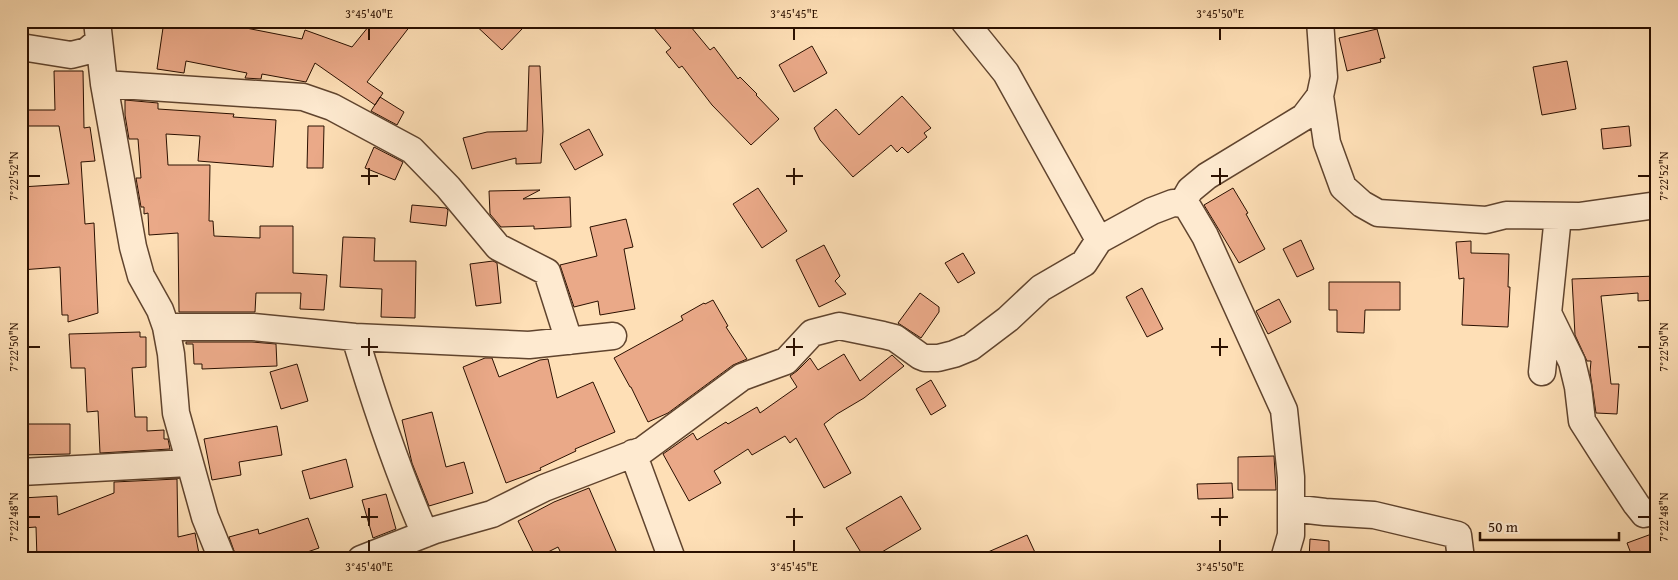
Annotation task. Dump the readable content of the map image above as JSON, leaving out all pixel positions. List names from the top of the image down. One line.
{"scale_bar":"50 m","coordinates":["3°45'40\"E","3°45'45\"E","3°45'50\"E","7°22'52\"N","7°22'50\"N","7°22'48\"N"]}
